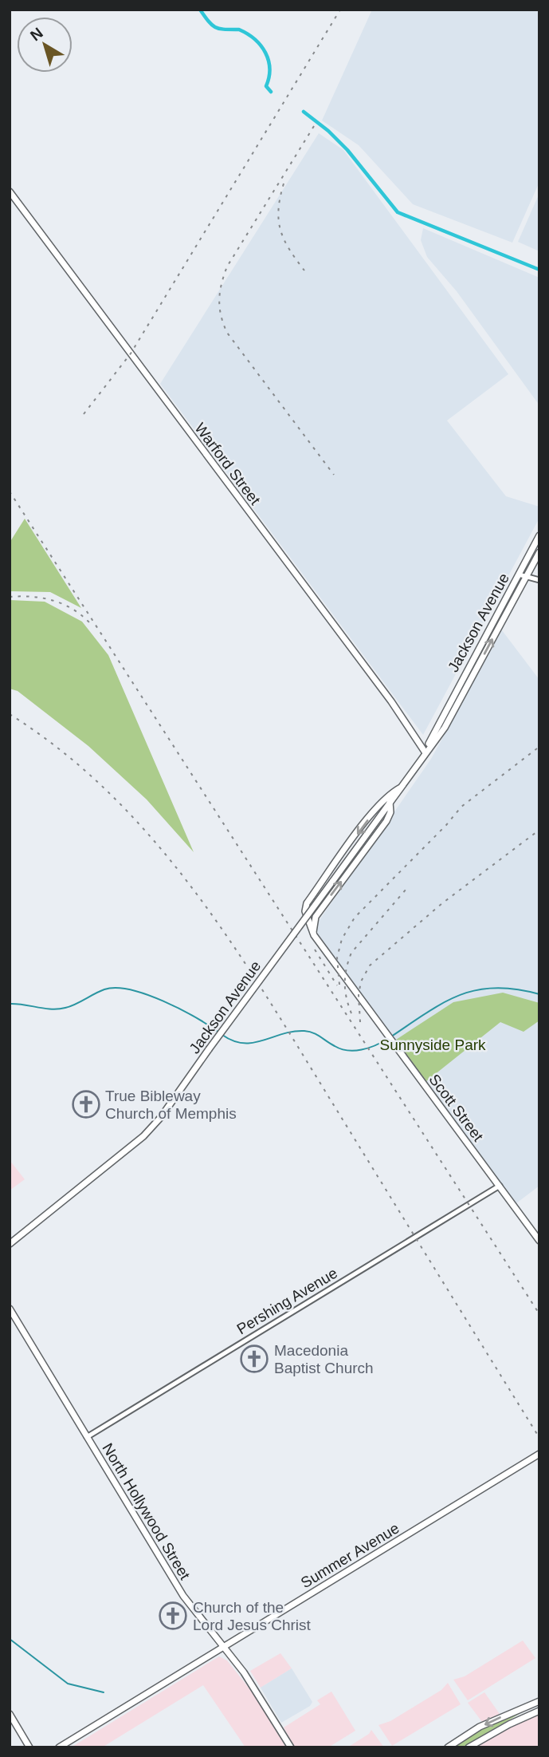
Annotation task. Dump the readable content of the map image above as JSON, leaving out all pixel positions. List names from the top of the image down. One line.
{"streets":{"main road":["Warford Street","Jackson Avenue","Scott Street","North Hollywood Street","Summer Avenue"],"street":["Pershing Avenue"]},"crossings":[["Warford Street","Jackson Avenue"],["Jackson Avenue","Scott Street"],["Scott Street","Pershing Avenue"],["Pershing Avenue","North Hollywood Street"],["North Hollywood Street","Summer Avenue"]],"parks":["Sunnyside Park"],"places":{"church":["True Bibleway Church of Memphis","Macedonia Baptist Church","Church of the Lord Jesus Christ"]},"north":"top left"}
